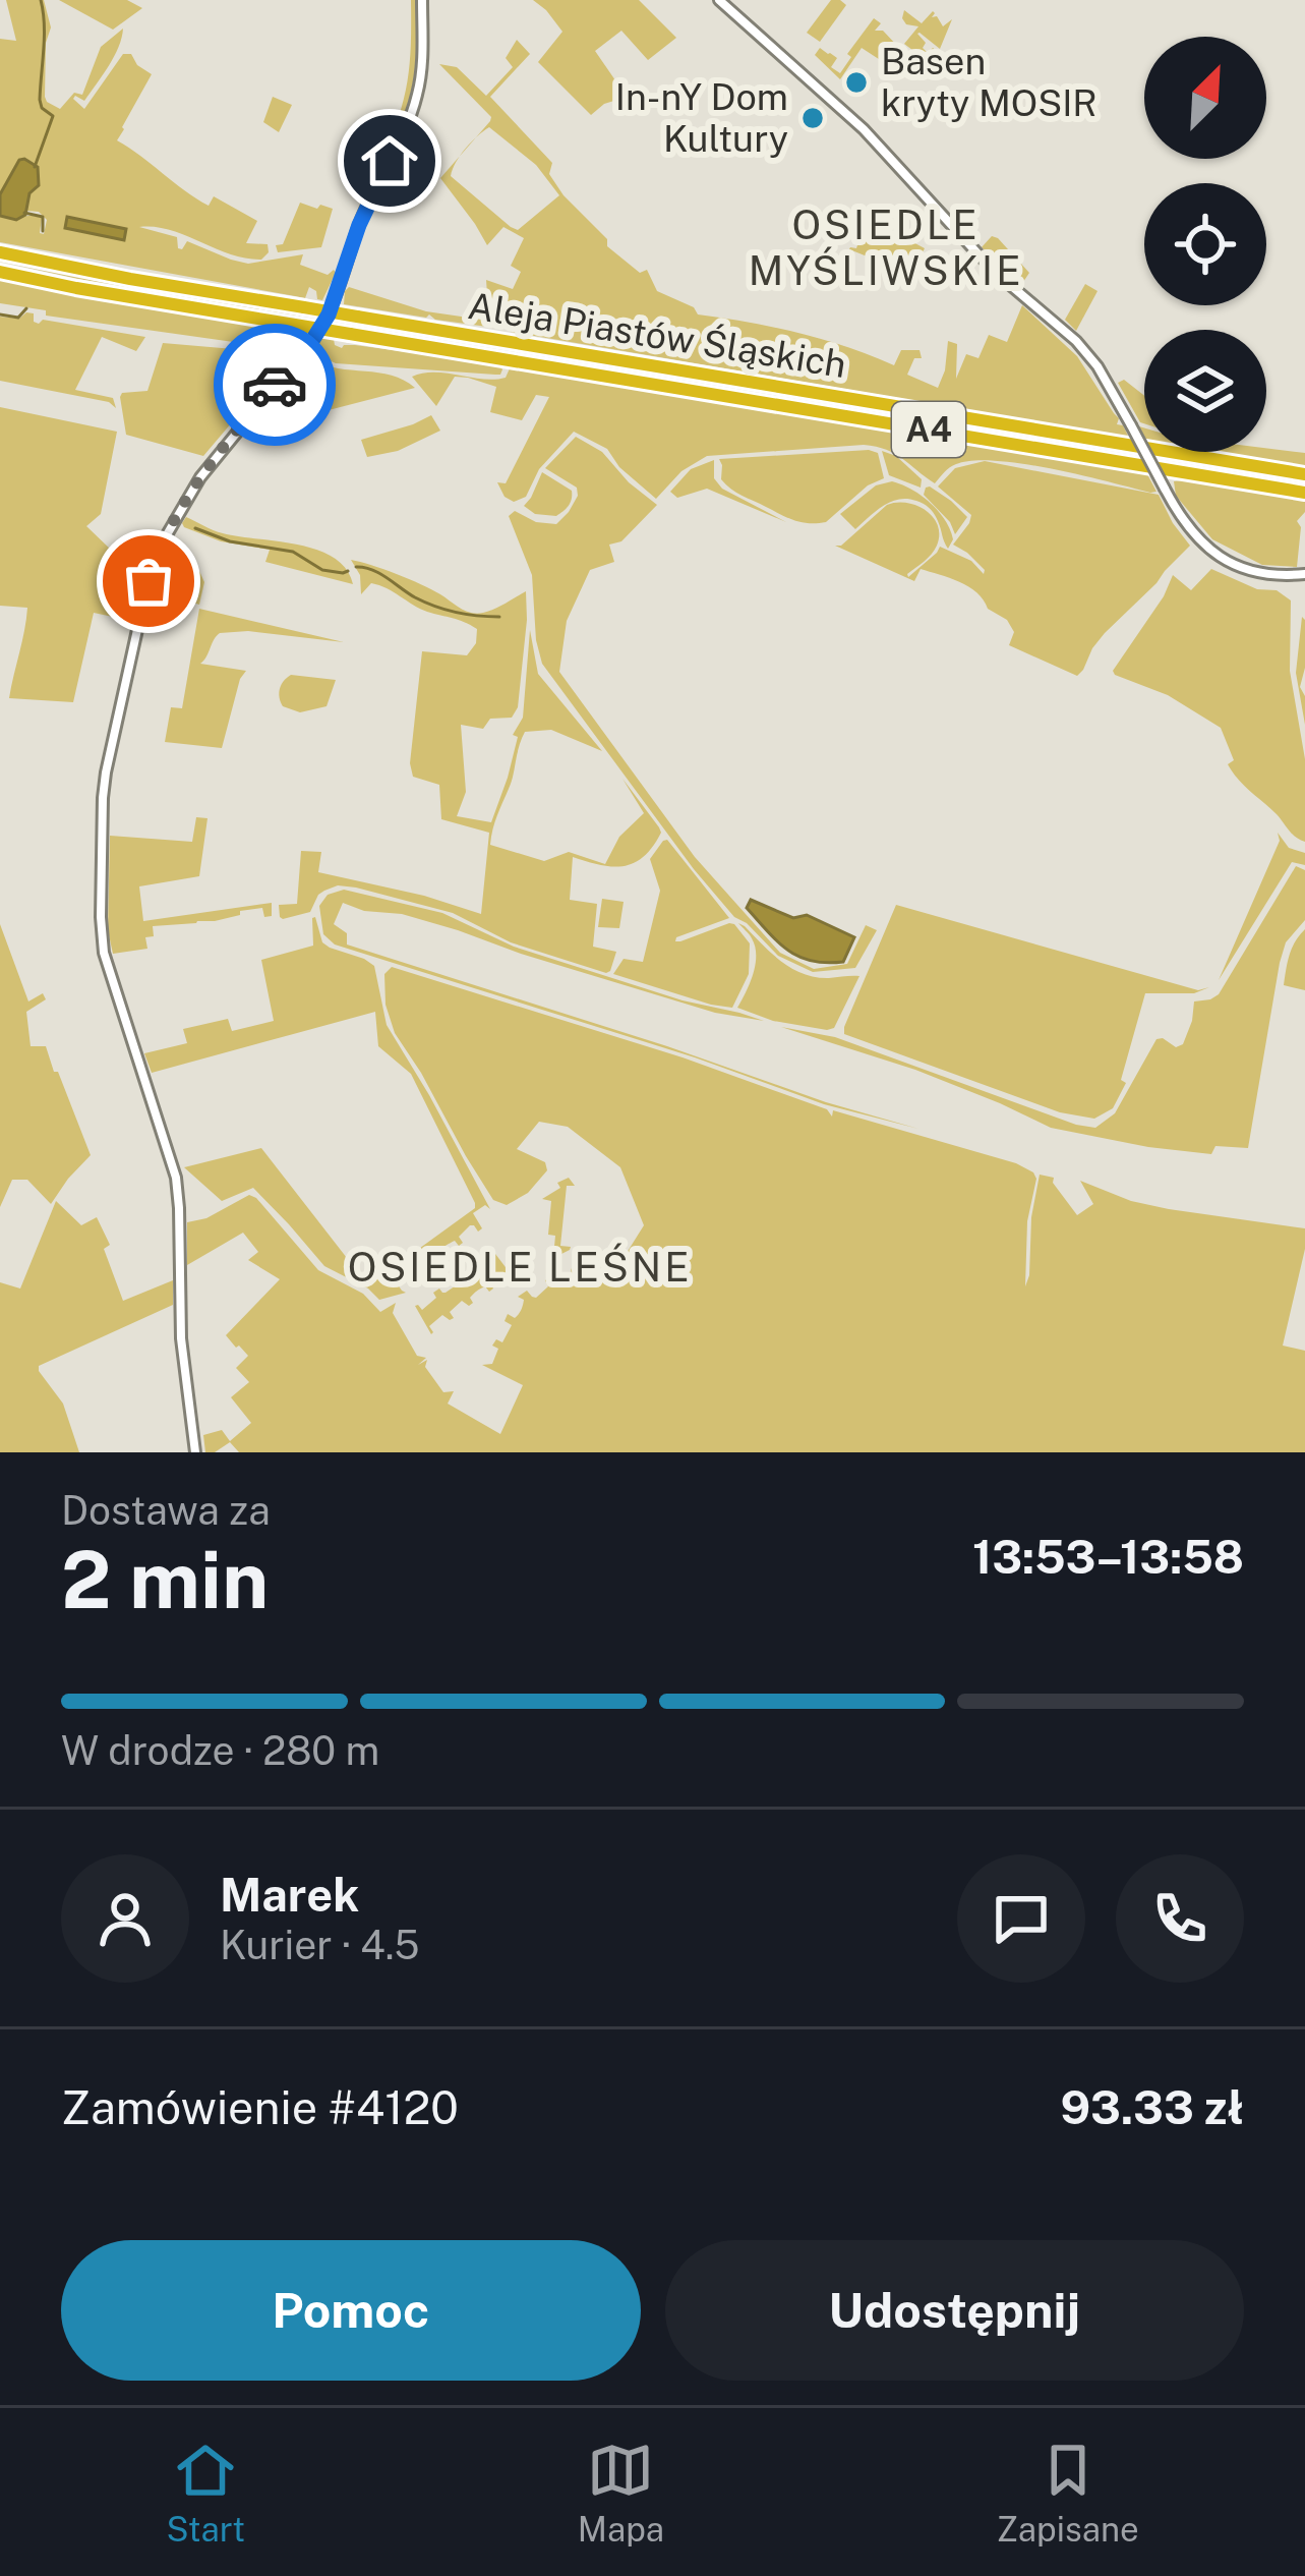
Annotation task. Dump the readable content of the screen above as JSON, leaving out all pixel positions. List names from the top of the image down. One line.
{"streets":{"highway":["Aleja Piastów Śląskich","A4"]},"districts":["OSIEDLE MYŚLIWSKIE","OSIEDLE LEŚNE"],"places":["Basen kryty MOSIR","In-nY Dom Kultury"],"north":"top right","page":{"heading":["2 min","Dostawa za","13:53–13:58"],"panel":["Marek","Kurier · 4.5","Zamówienie #4120","93.33 zł"],"bar":"W drodze · 280 m","buttons":["Pomoc","Udostępnij"],"tabs":["Start","Mapa","Zapisane"]}}
